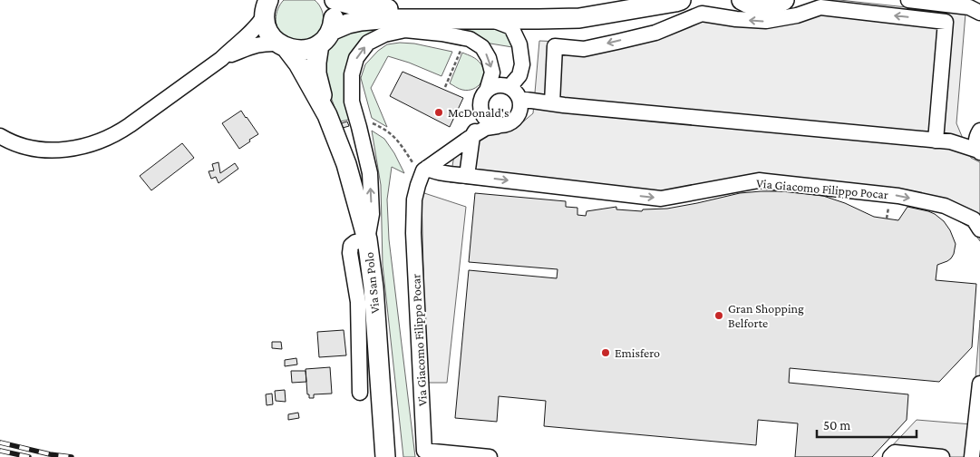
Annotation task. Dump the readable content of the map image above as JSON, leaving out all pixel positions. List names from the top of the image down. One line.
{"streets":{"main road":["Via San Polo"],"street":["Via Giacomo Filippo Pocar"]},"places":["McDonald's","Gran Shopping Belforte","Emisfero"],"scale_bar":"50 m"}
